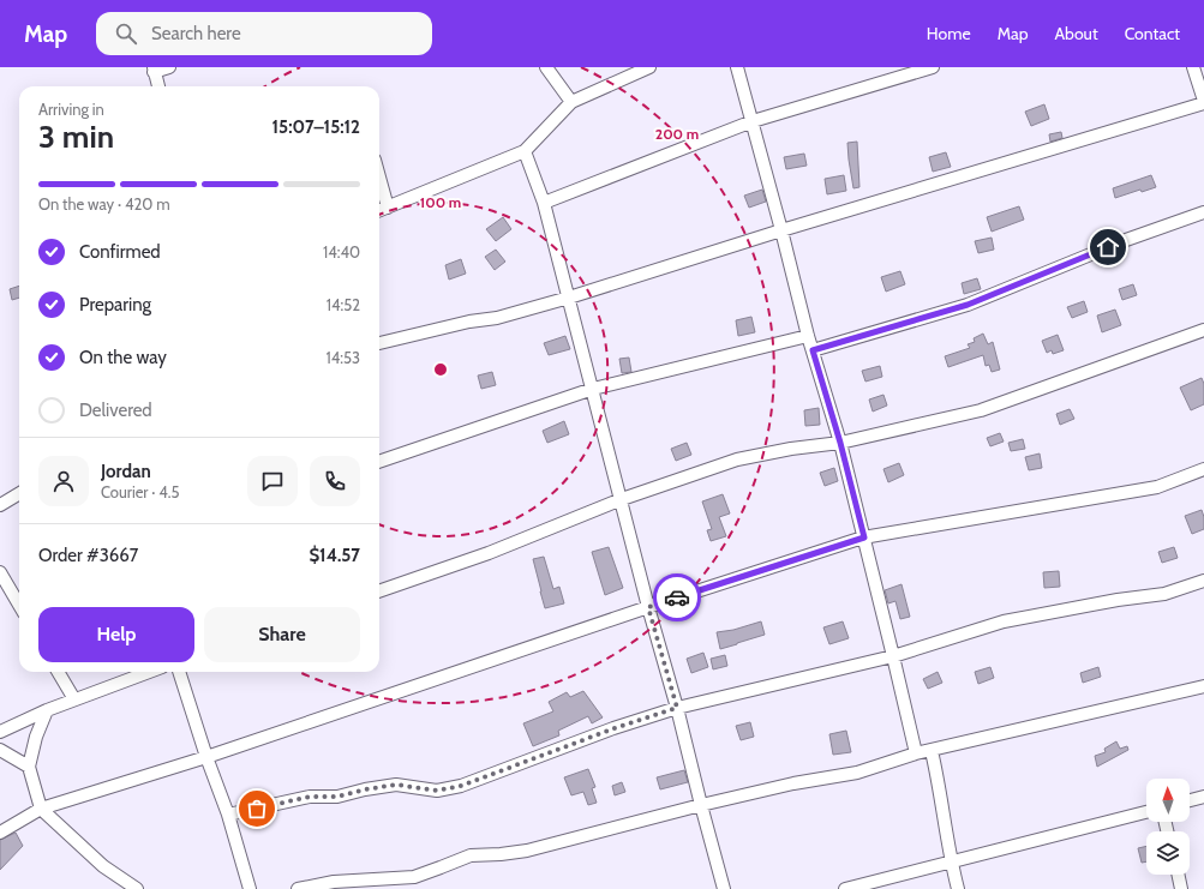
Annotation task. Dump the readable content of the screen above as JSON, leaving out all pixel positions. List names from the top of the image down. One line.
{"north":"top","page":{"header":"Map","search":"Search here","nav":["Home","Map","About","Contact"],"heading":["3 min","Arriving in","15:07–15:12"],"panel":["Jordan","Courier · 4.5","Order #3667","$14.57"],"bar":"On the way · 420 m","list":[["Confirmed","14:40"],["Preparing","14:52"],["On the way","14:53"],"Delivered"],"buttons":["Help","Share"]},"rings":["200 m","100 m"]}
